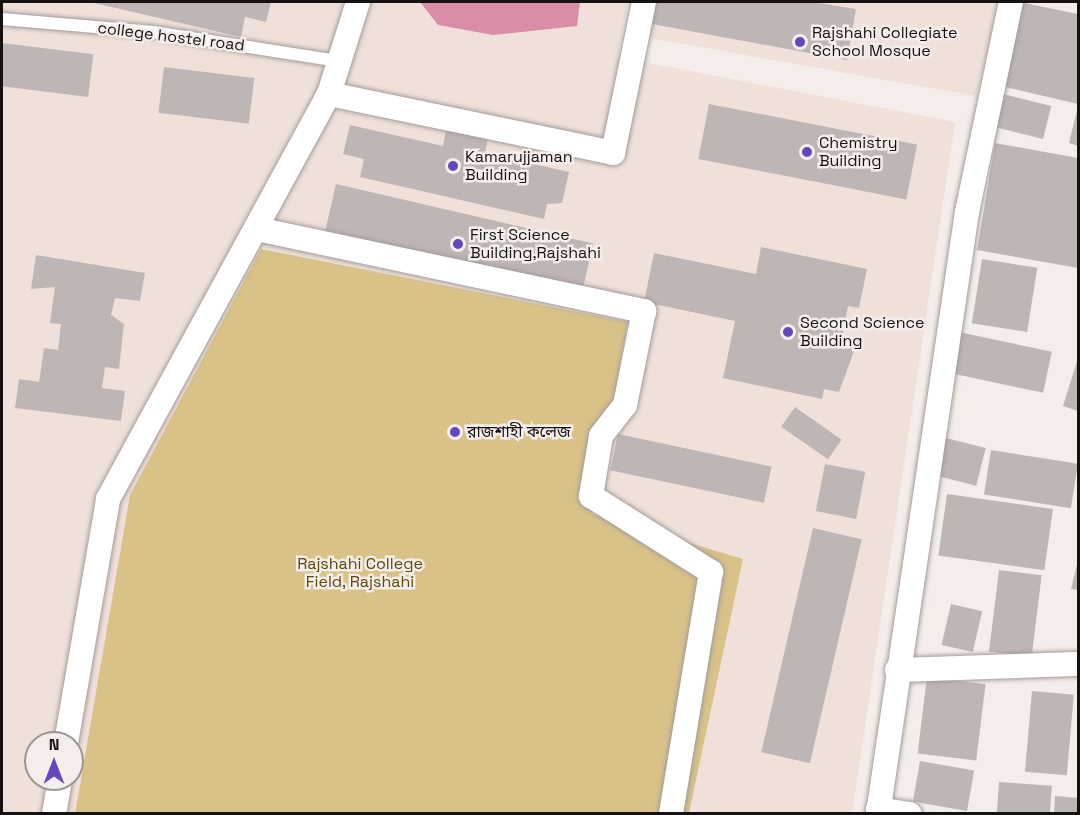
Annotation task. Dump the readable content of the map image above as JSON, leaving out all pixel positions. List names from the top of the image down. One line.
{"streets":{"lane":["college hostel road"]},"parks":["Rajshahi College Field, Rajshahi"],"places":["Rajshahi Collegiate School Mosque","Chemistry Building","Kamarujjaman Building","First Science Building,Rajshahi","Second Science Building","রাজশাহী কলেজ"],"north":"top"}
